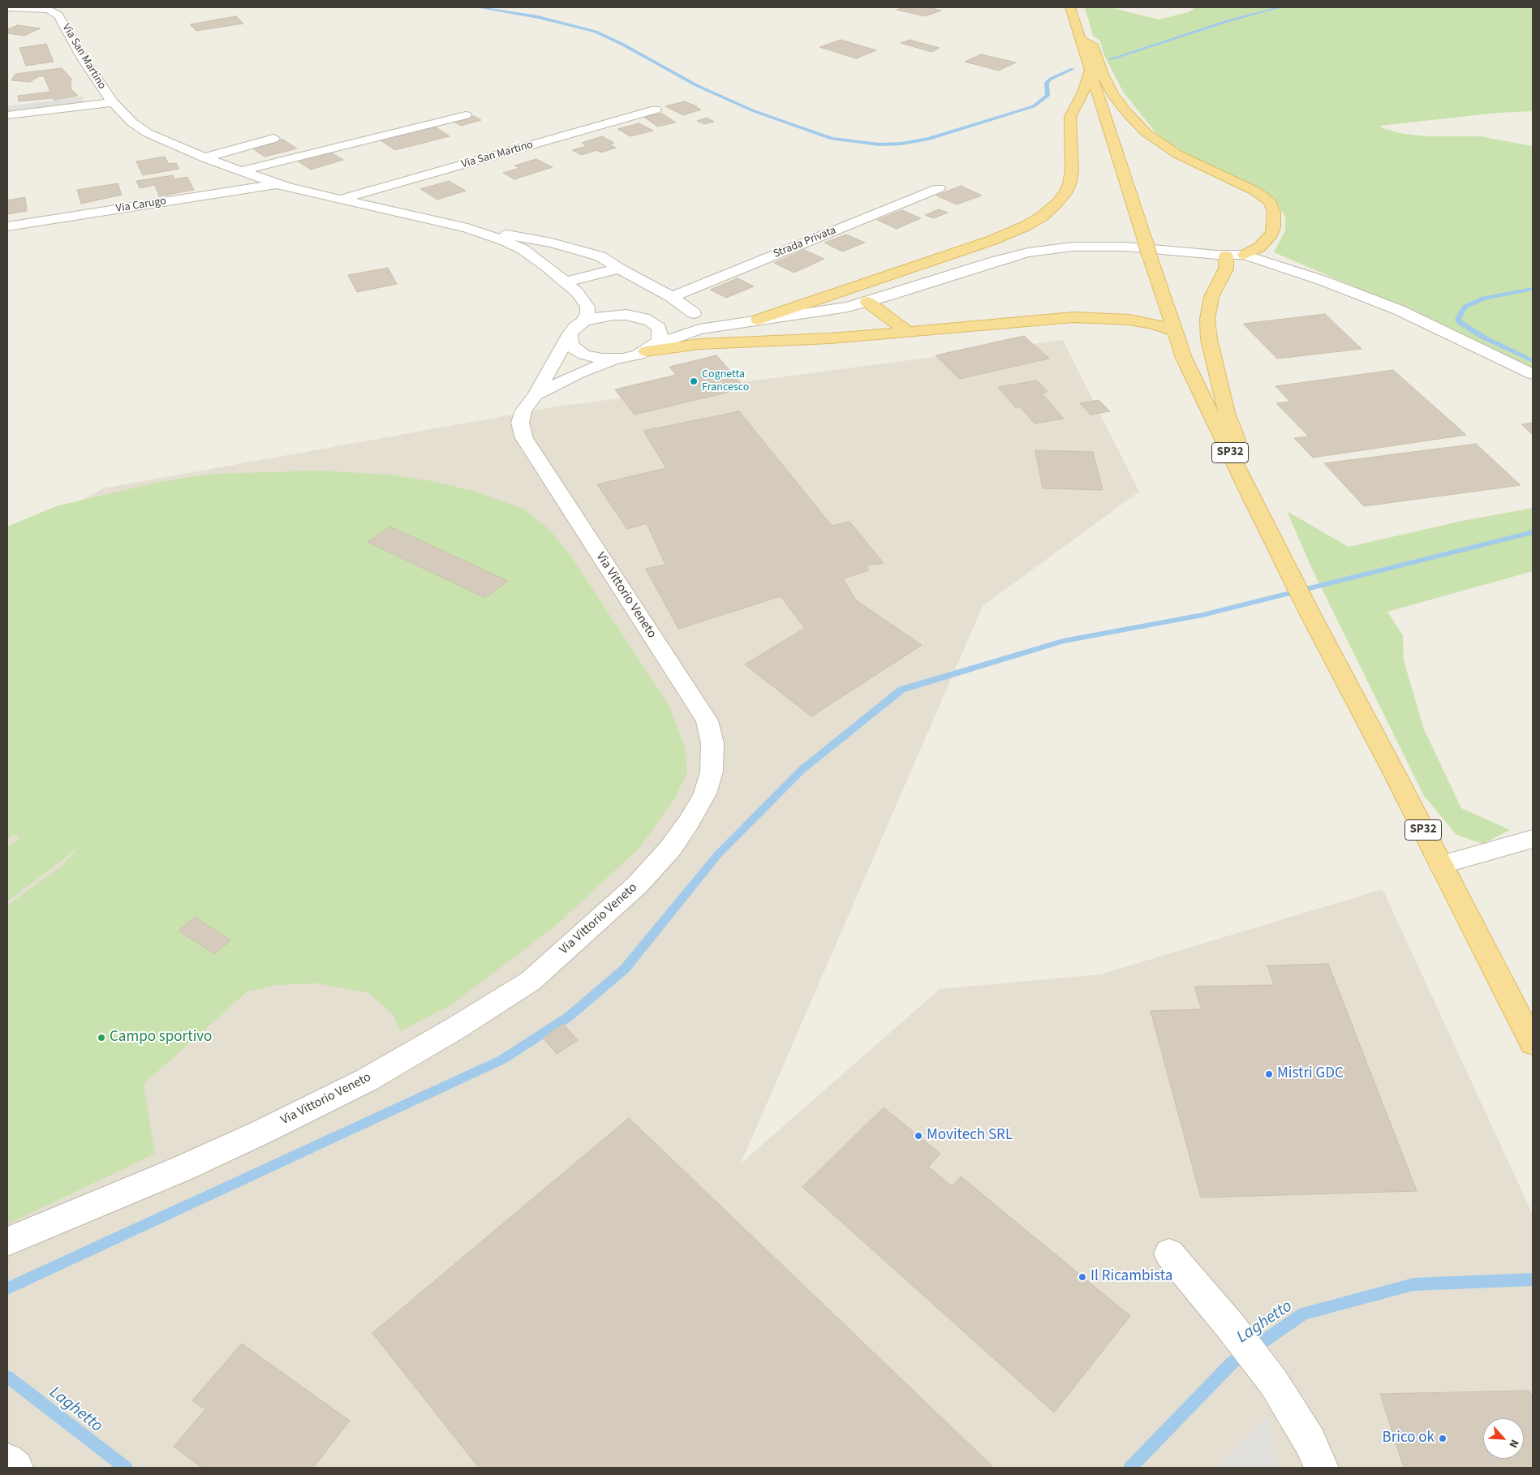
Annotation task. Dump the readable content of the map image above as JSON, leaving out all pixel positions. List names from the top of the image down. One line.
{"streets":{"main road":["SP32"],"street":["Via San Martino","Via Carugo","Strada Privata","Via Vittorio Veneto"]},"crossings":[["Via San Martino","Via Carugo"]],"water":["Laghetto"],"places":["Cognetta Francesco","Campo sportivo","Mistri GDC","Movitech SRL","Il Ricambista","Brico ok"],"north":"bottom right"}
